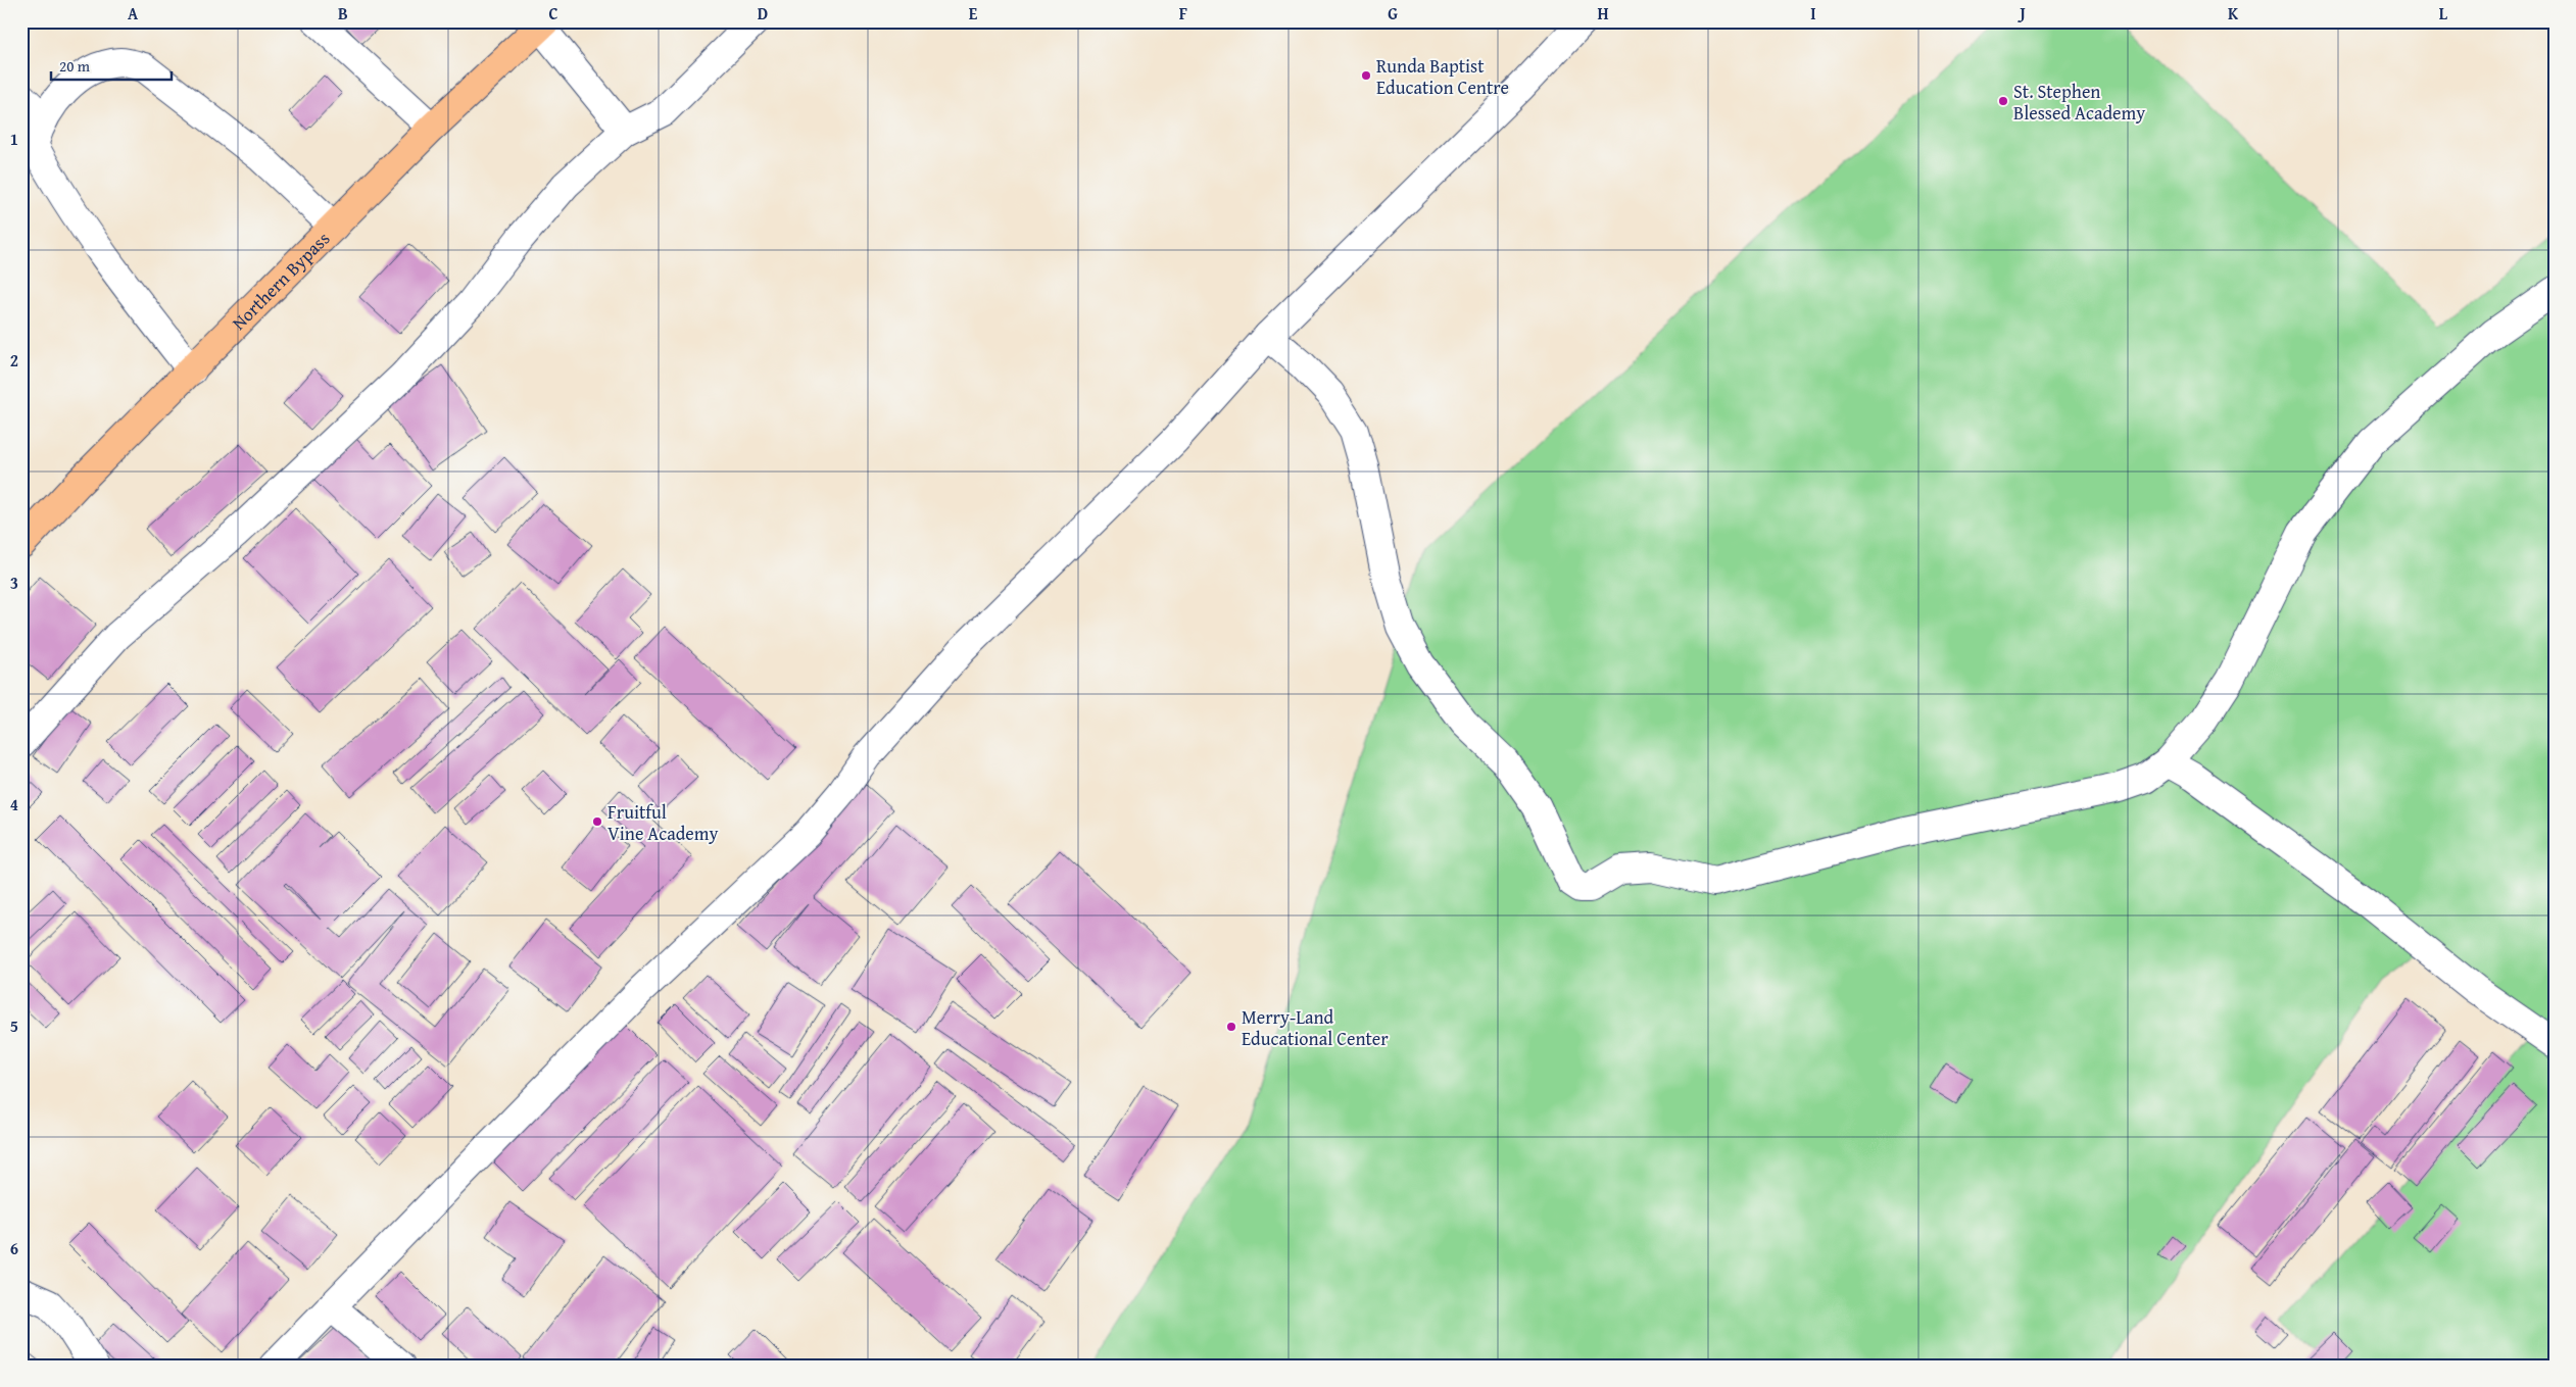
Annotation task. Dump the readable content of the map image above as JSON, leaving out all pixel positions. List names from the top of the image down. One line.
{"streets":{"main road":["Northern Bypass"]},"places":["Runda Baptist Education Centre","St. Stephen Blessed Academy","Fruitful Vine Academy","Merry-Land Educational Center"],"scale_bar":"20 m","grid":{"columns":["A","B","C","D","E","F","G","H","I","J","K","L"],"rows":["1","2","3","4","5","6"]}}
